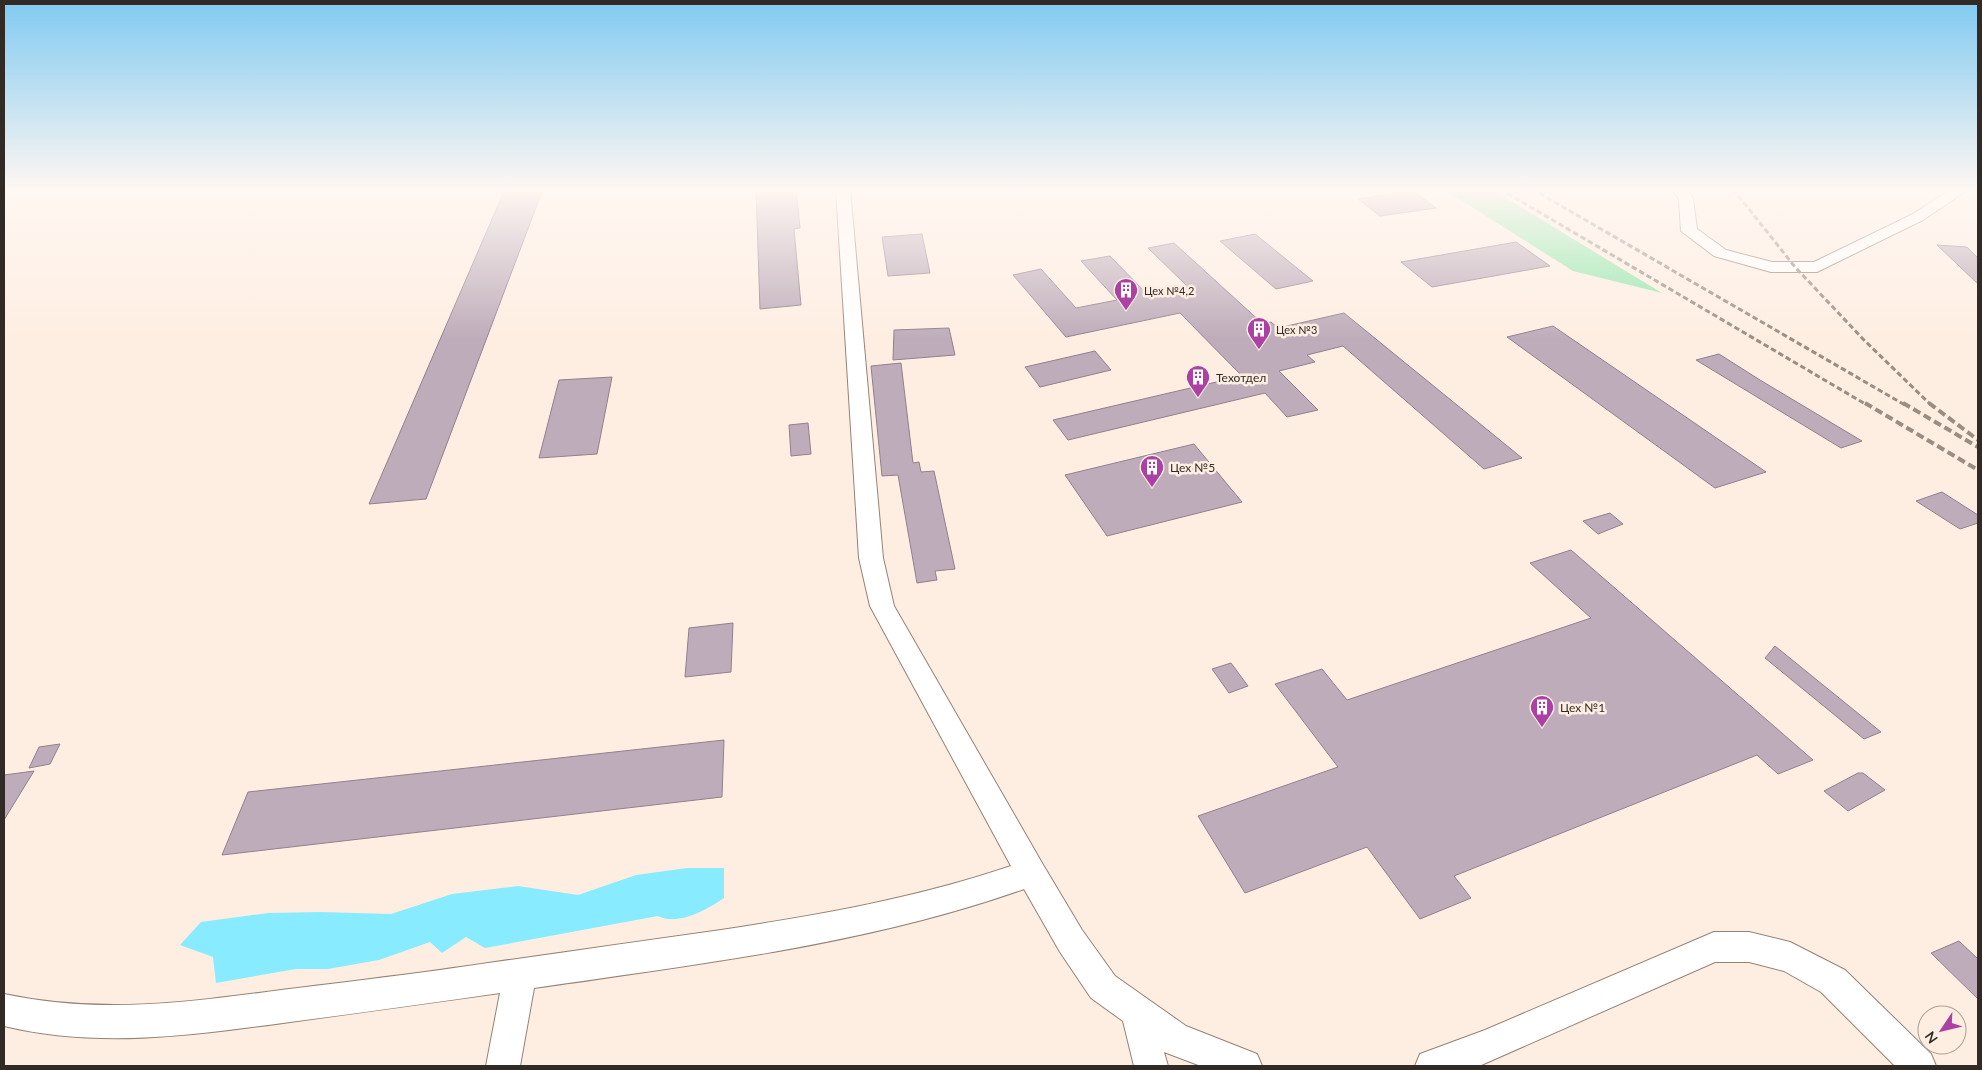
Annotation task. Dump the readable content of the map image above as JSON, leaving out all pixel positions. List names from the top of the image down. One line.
{"places":{"building":["Цех №4,2","Цех №3","Техотдел","Цех №5","Цех №1"]},"north":"bottom left"}
